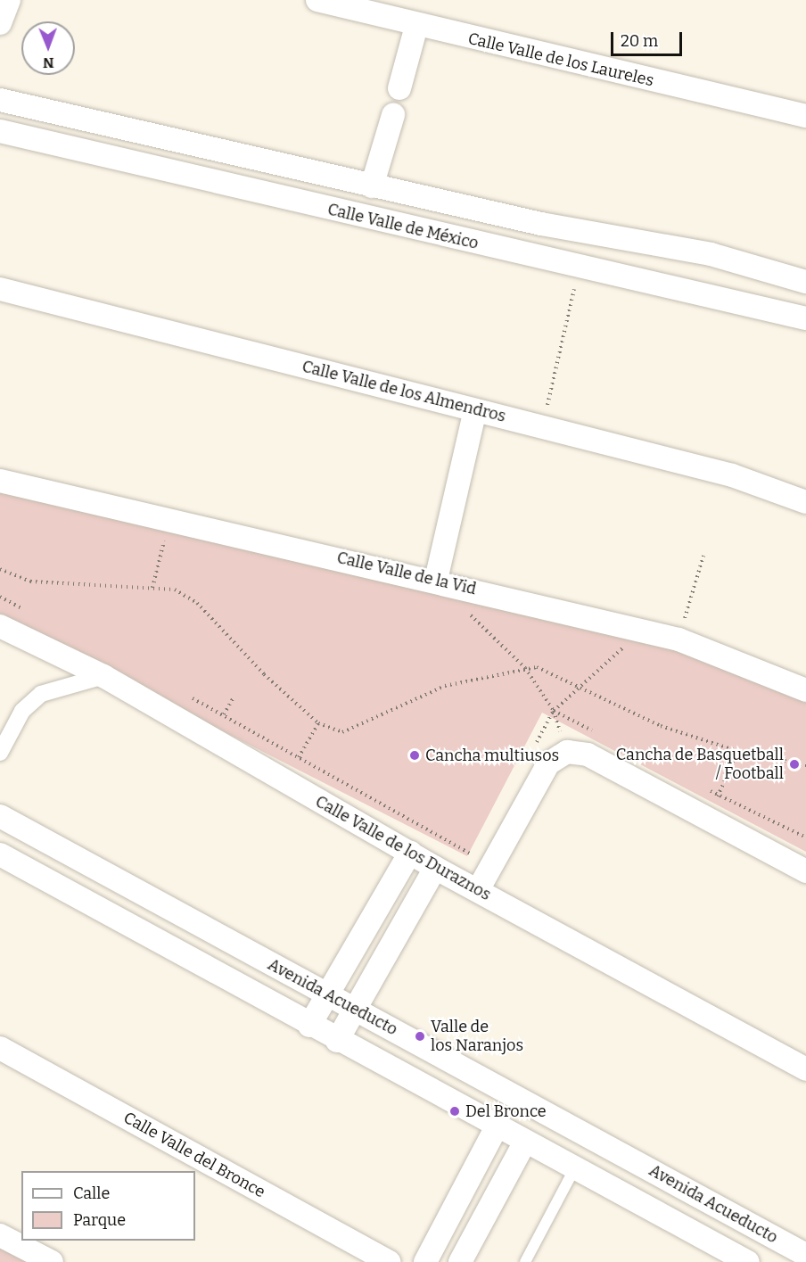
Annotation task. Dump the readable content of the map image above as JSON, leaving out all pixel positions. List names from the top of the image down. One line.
{"streets":{"street":["Calle Valle de los Laureles","Calle Valle de México","Calle Valle de los Almendros","Calle Valle de la Vid","Calle Valle de los Duraznos","Avenida Acueducto","Calle Valle del Bronce"]},"places":["Cancha multiusos","Cancha de Basquetball / Football","Valle de los Naranjos","Del Bronce"],"legend":["Calle","Parque"],"scale_bar":"20 m","north":"bottom"}
